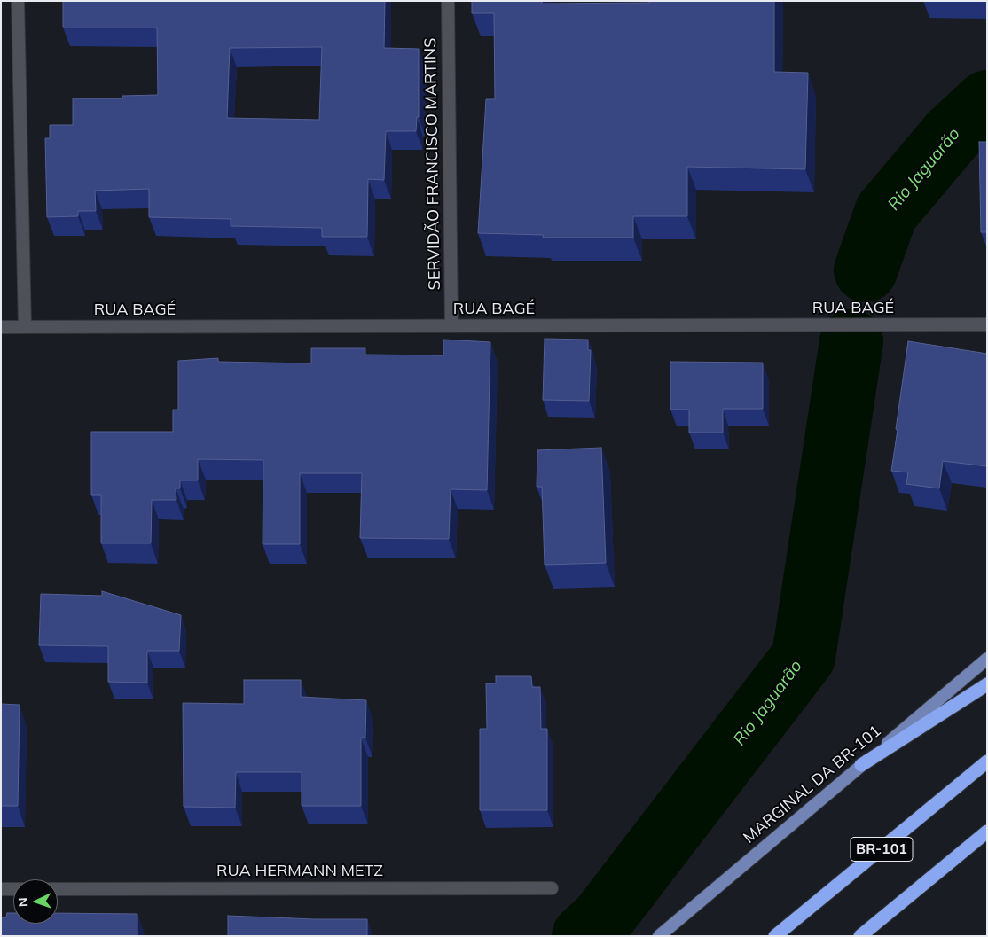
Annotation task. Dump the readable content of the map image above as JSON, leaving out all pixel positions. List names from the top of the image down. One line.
{"streets":{"highway":["BR-101"],"main road":["MARGINAL DA BR-101"],"street":["SERVIDÃO FRANCISCO MARTINS","RUA BAGÉ","RUA HERMANN METZ"]},"crossings":[["SERVIDÃO FRANCISCO MARTINS","RUA BAGÉ"]],"water":["Rio Jaguarão"],"north":"left"}
